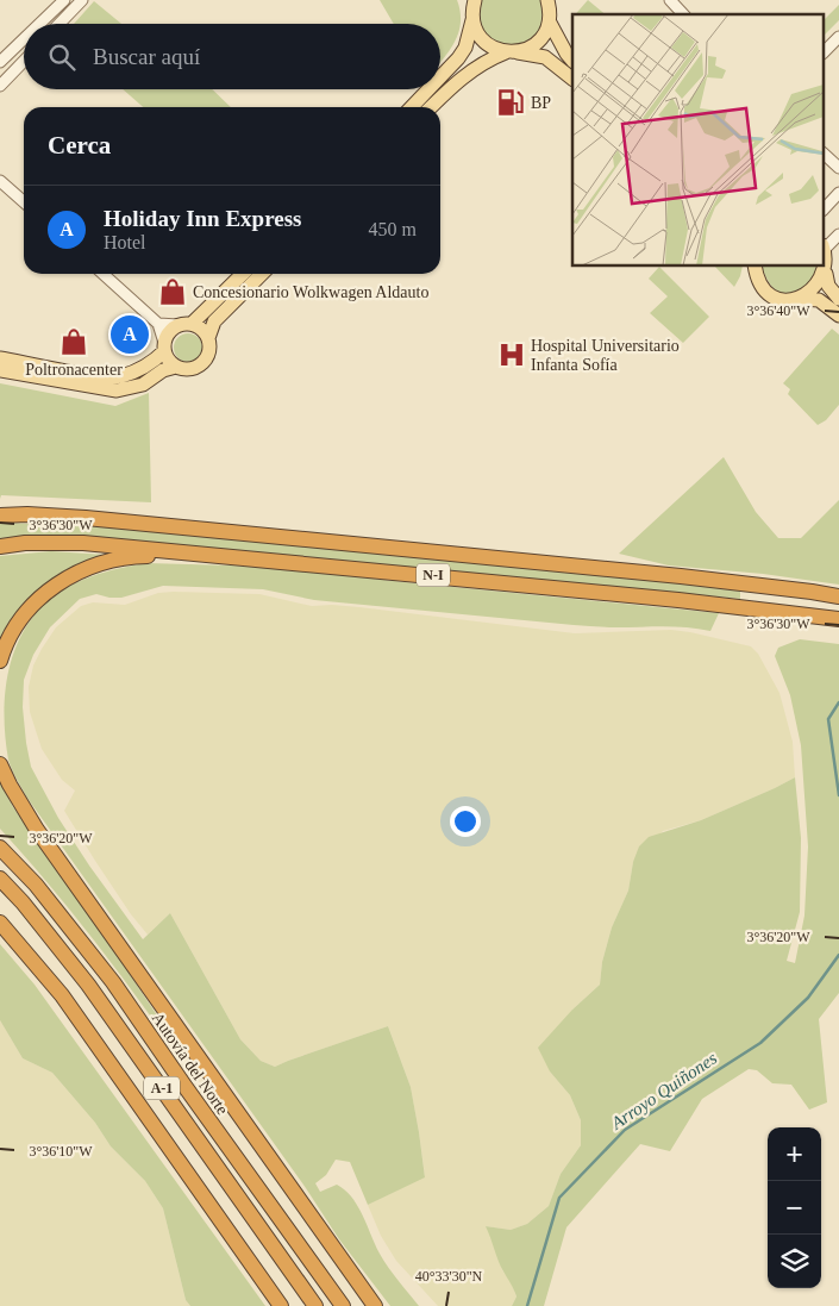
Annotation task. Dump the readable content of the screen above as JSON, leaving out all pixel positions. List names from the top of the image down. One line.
{"streets":{"highway":["N-I","Autovía del Norte","A-1"]},"water":["Arroyo Quiñones"],"places":{"fuel station":["BP"],"shop":["Concesionario Wolkwagen Aldauto","Poltronacenter"],"hospital":["Hospital Universitario Infanta Sofía"]},"page":{"search":"Buscar aquí","heading":"Cerca","list":[{"mark":"A","name":"Holiday Inn Express","note":"Hotel","value":"450 m"}],"pins":"A","map_buttons":["+","−"]},"coordinates":["3°36'40\"W","3°36'30\"W","3°36'20\"W","3°36'10\"W","40°33'30\"N"]}
